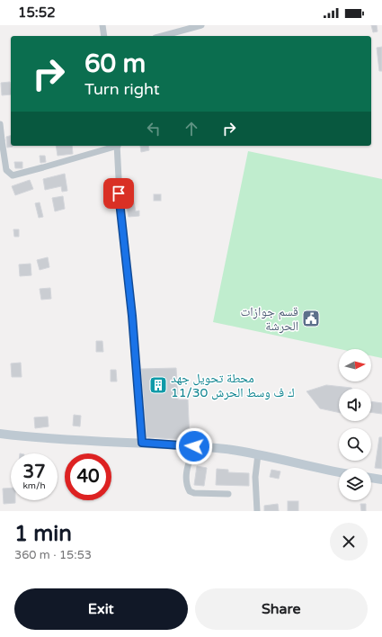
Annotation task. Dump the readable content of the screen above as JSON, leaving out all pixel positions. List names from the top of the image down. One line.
{"places":{"public building":["قسم جوازات الحرشة"],"building":["محطة تحويل جهد 11/30 ك ف وسط الحرش"]},"north":"right","page":{"status":"15:52","turn":["60 m","Turn right"],"speed":"37 km/h","limit":"40","heading":["1 min","360 m · 15:53"],"buttons":["Exit","Share"]}}
